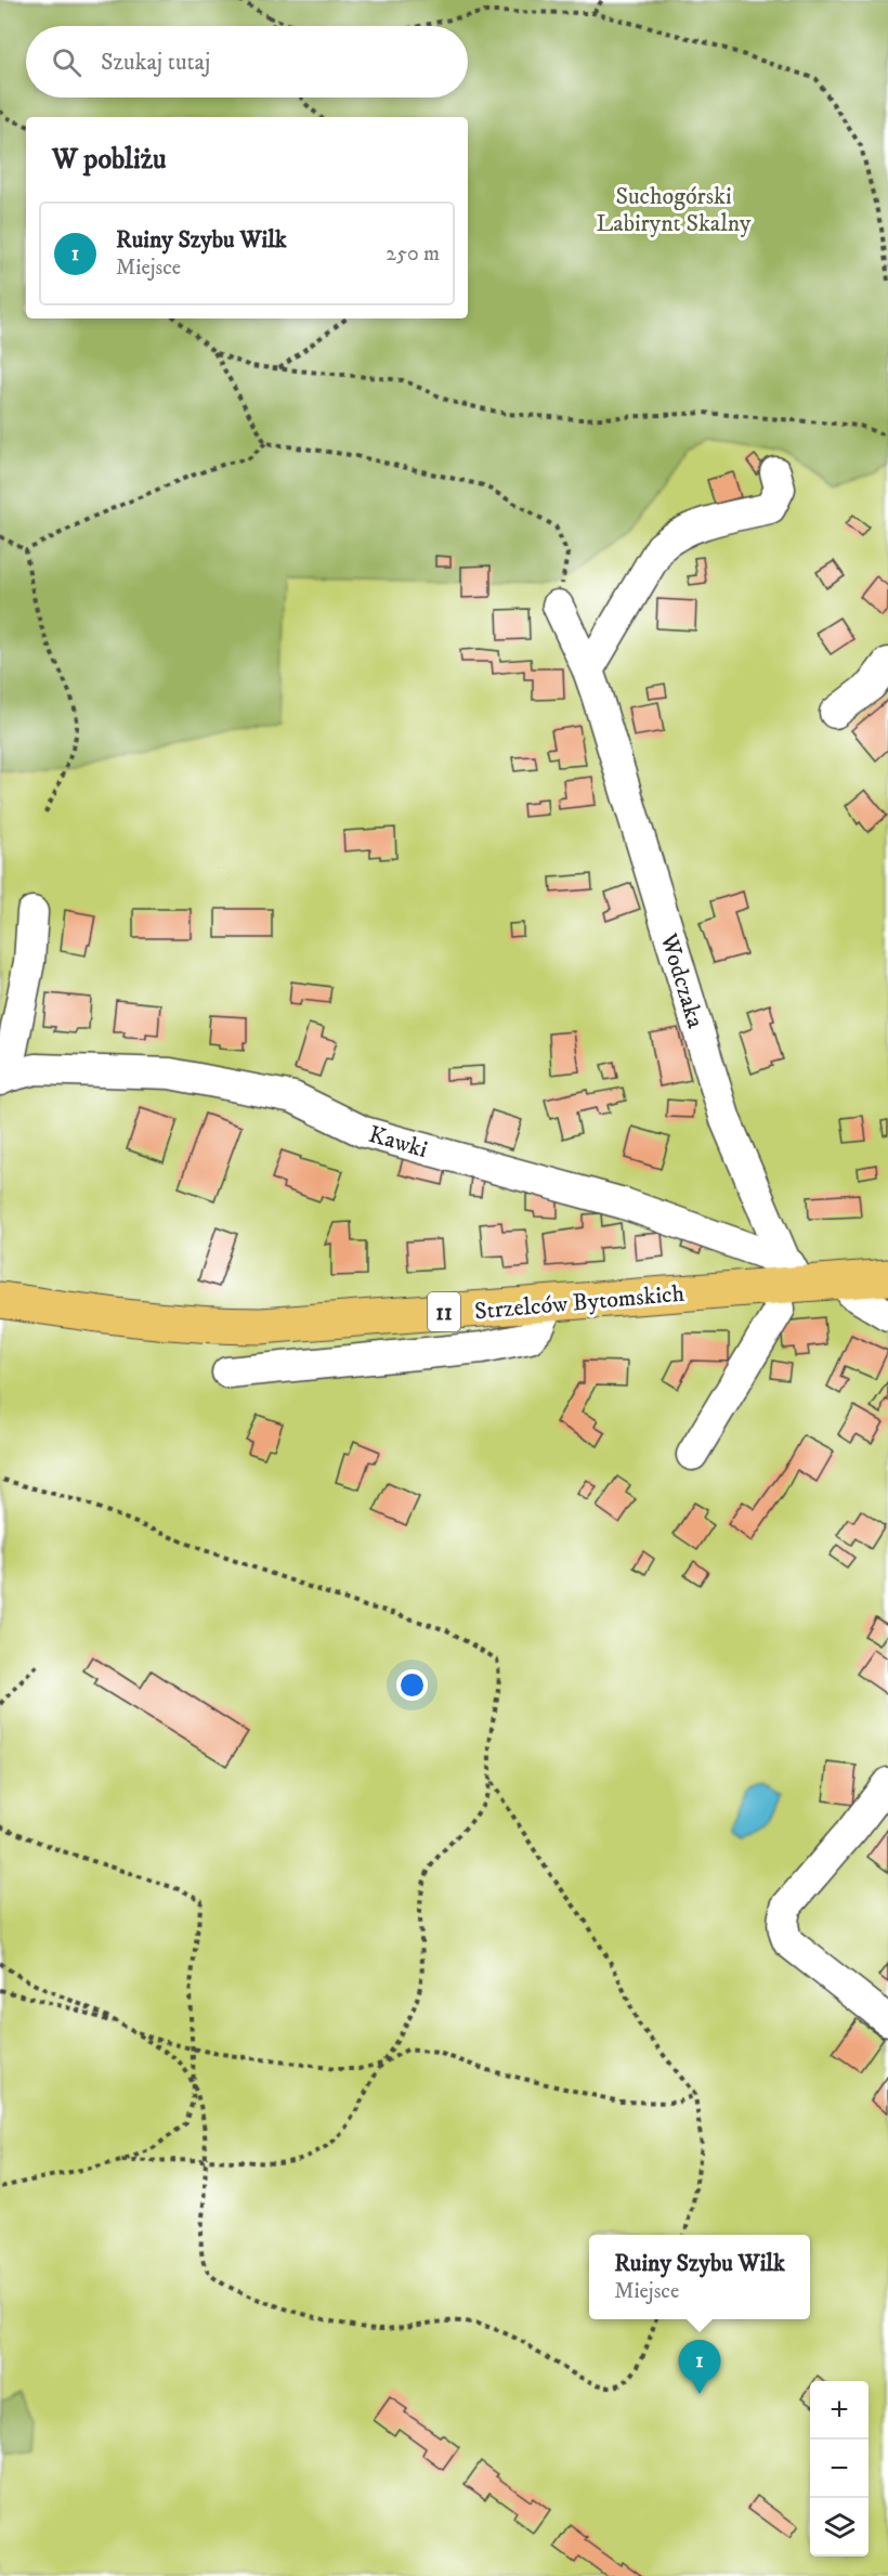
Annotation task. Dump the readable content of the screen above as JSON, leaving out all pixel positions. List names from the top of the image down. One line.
{"streets":{"highway":["Strzelców Bytomskich","11"],"street":["Wodczaka","Kawki"]},"crossings":[["Wodczaka","Kawki"],["Wodczaka","Strzelców Bytomskich"],["Kawki","Strzelców Bytomskich"]],"parks":["Suchogórski Labirynt Skalny"],"page":{"search":"Szukaj tutaj","heading":"W pobliżu","list":[{"mark":"1","name":"Ruiny Szybu Wilk","note":"Miejsce","value":"250 m"}],"popup":["Ruiny Szybu Wilk","Miejsce"],"pins":"1","map_buttons":["+","−"]}}
